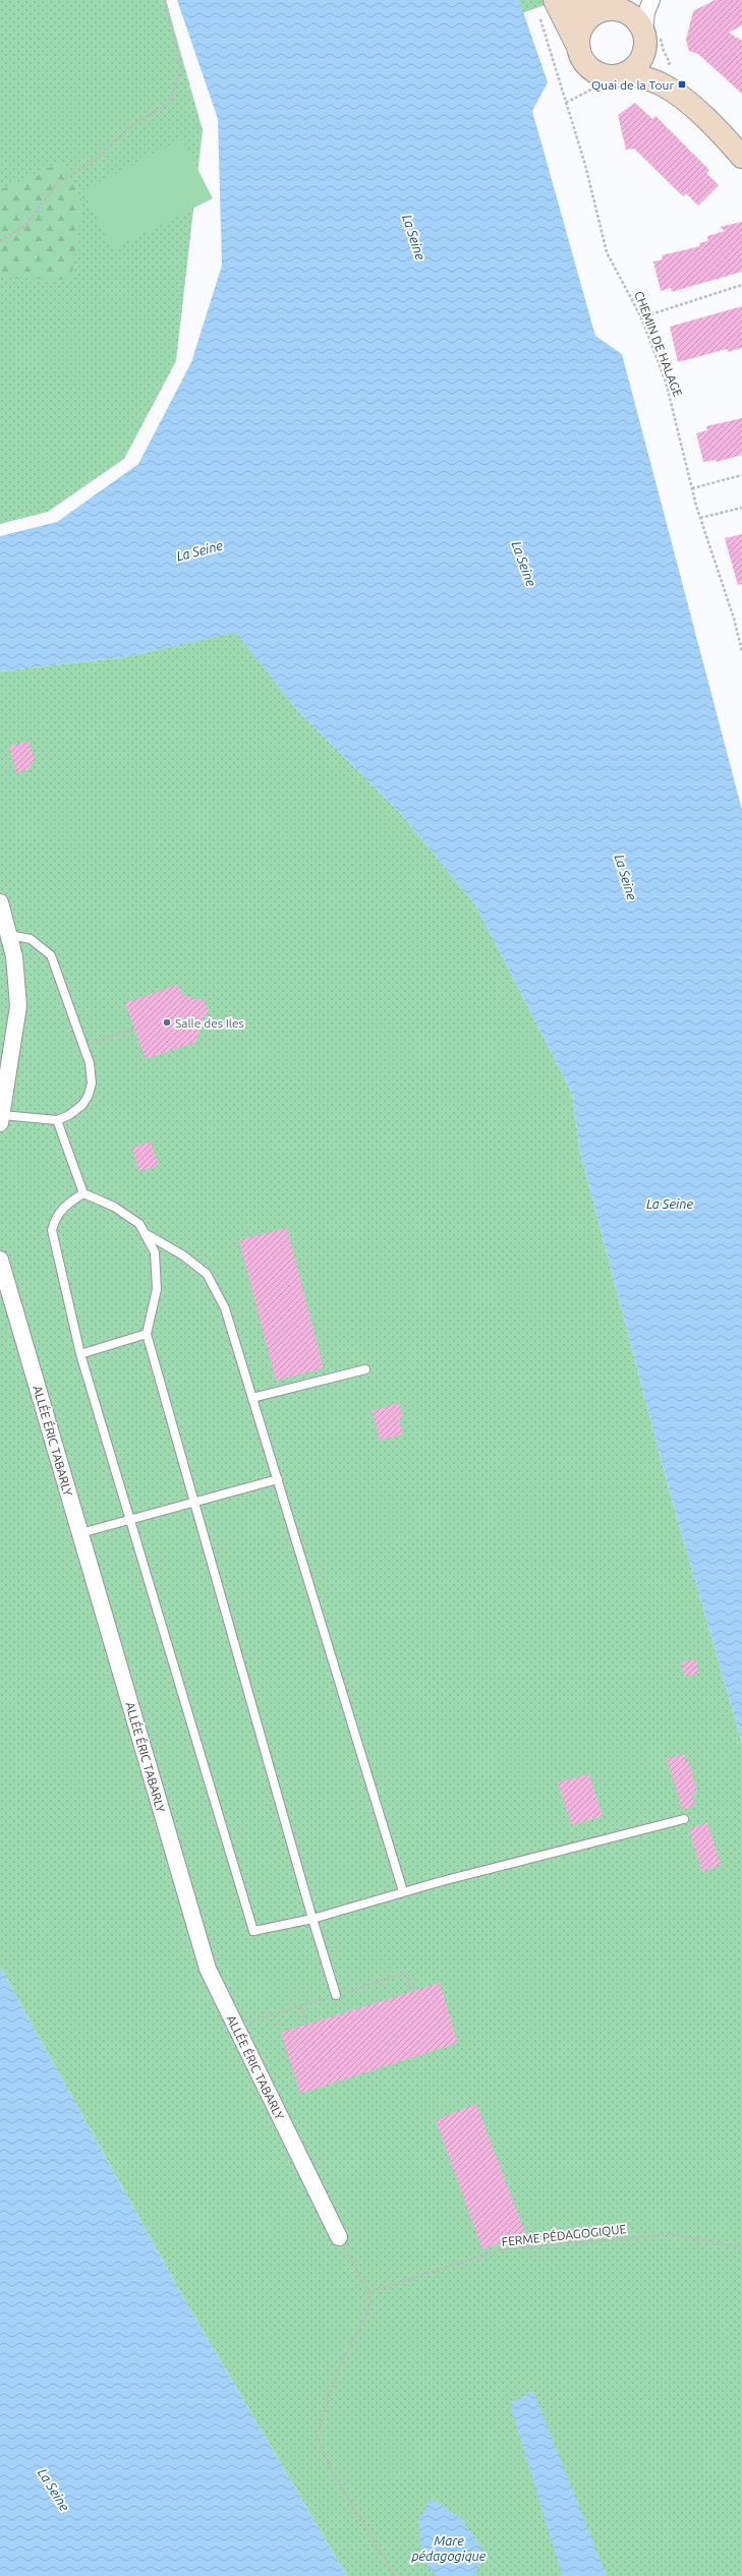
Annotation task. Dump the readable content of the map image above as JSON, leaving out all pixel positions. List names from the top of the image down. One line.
{"streets":{"street":["ALLÉE ÉRIC TABARLY"],"path":["CHEMIN DE HALAGE","FERME PÉDAGOGIQUE"]},"water":["La Seine","Mare pédagogique"],"places":{"transit":["Quai de la Tour"],"other":["Salle des Iles"]}}
